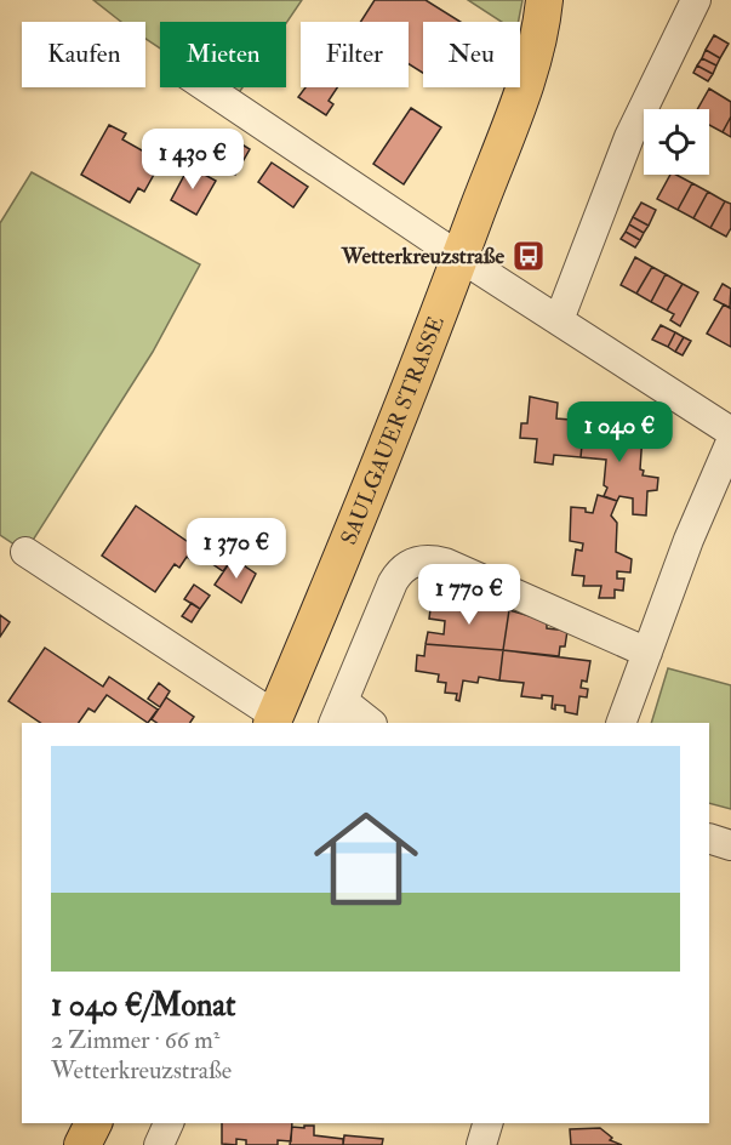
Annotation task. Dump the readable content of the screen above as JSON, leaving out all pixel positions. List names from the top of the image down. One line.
{"streets":{"main road":["SAULGAUER STRASSE"]},"places":{"bus stop":["Wetterkreuzstraße"]},"page":{"chip":["Kaufen","Mieten","Filter","Neu"],"price":["1 430 €","1 040 €","1 370 €","1 770 €"],"list":[{"name":"1 040 €/Monat","note":"2 Zimmer · 66 m² · Wetterkreuzstraße"}]}}
